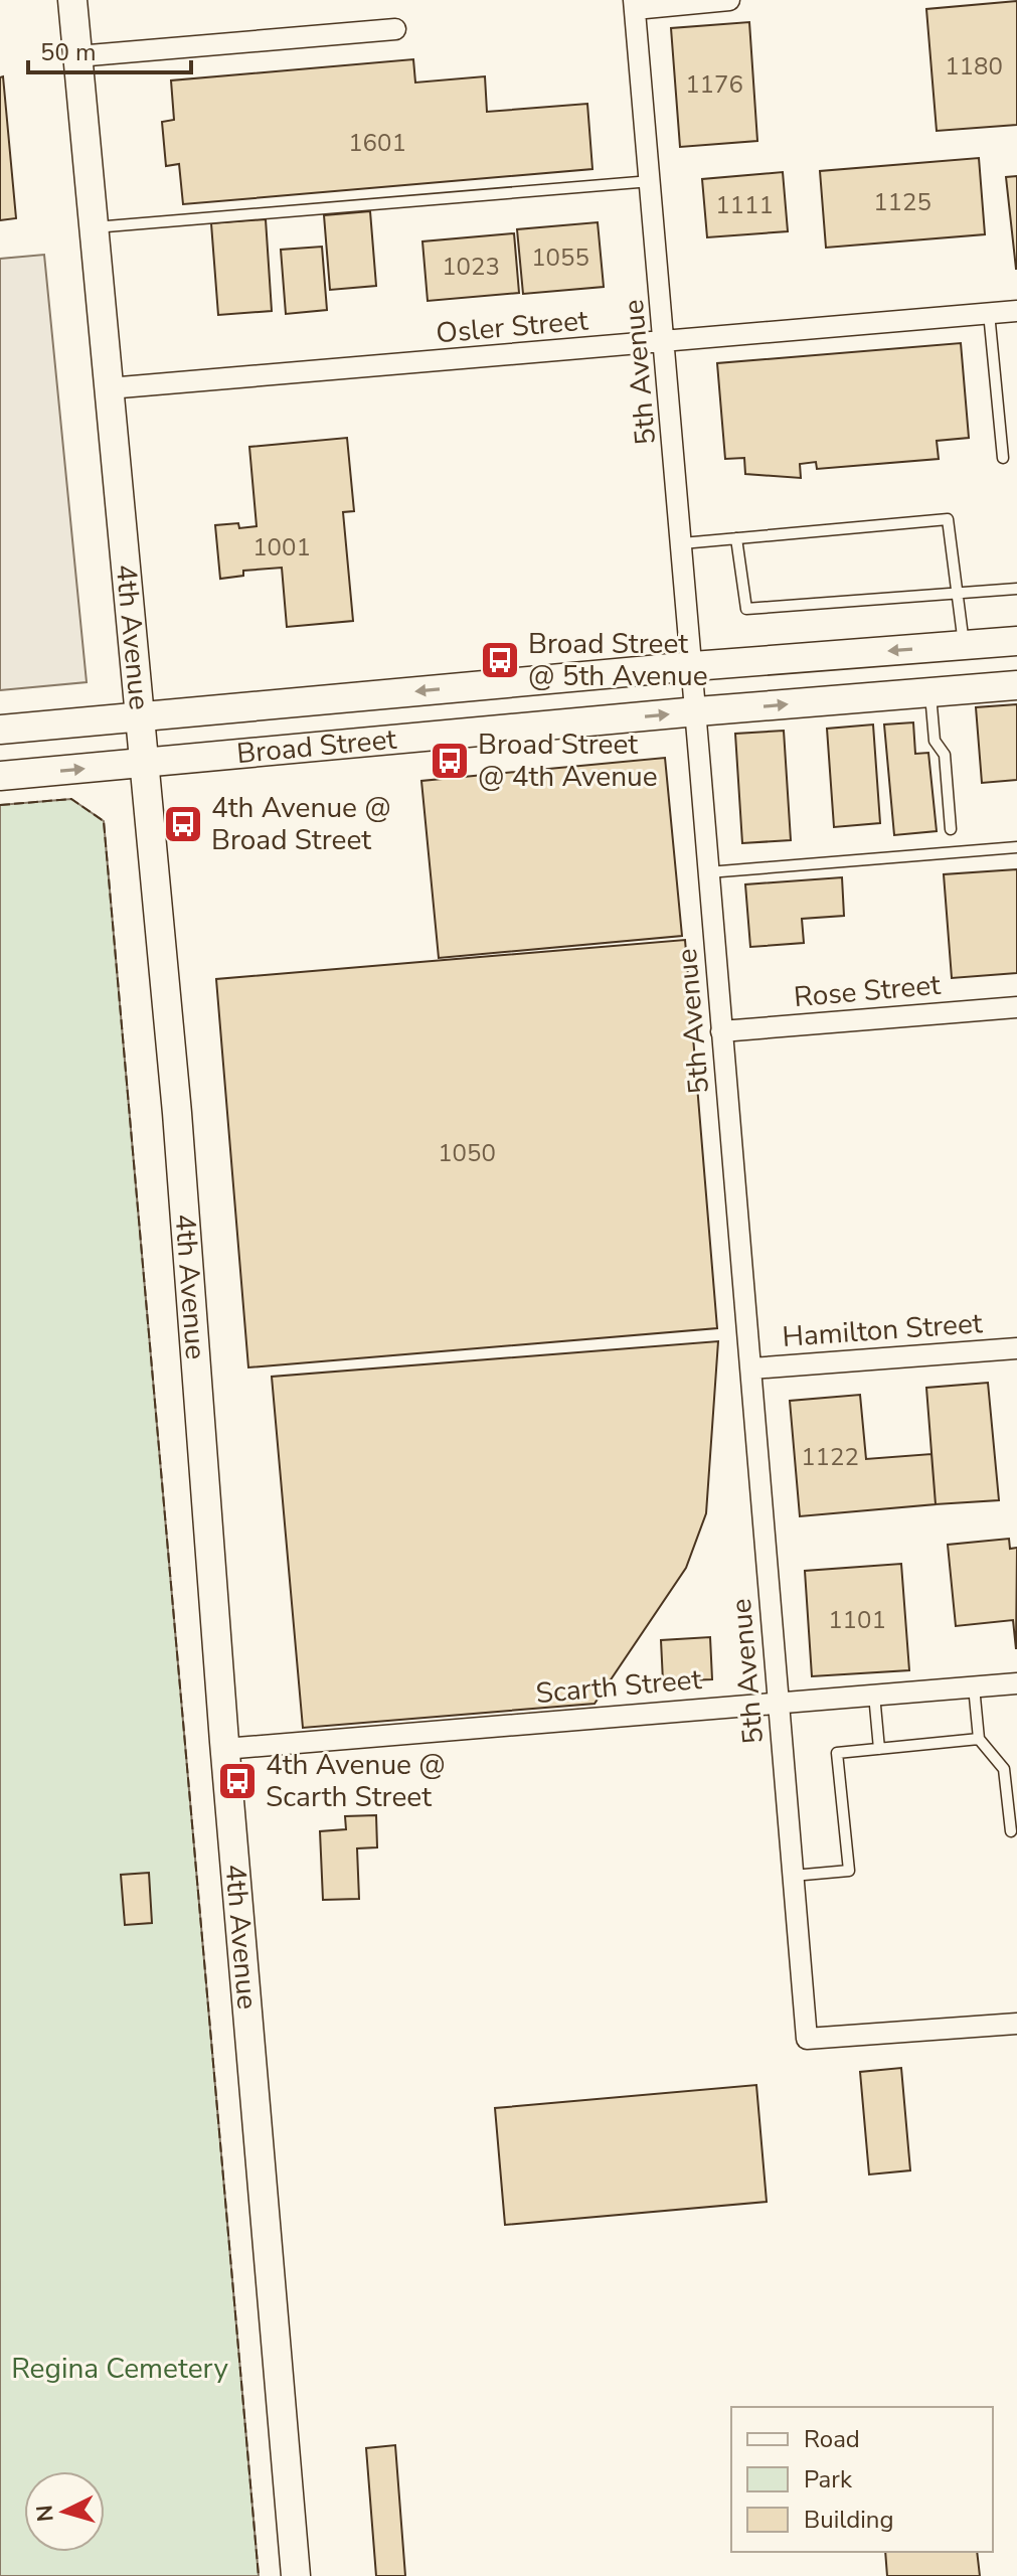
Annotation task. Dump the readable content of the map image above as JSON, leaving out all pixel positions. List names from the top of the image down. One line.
{"streets":{"main road":["4th Avenue","Broad Street"],"street":["Osler Street","5th Avenue","Rose Street","Hamilton Street","Scarth Street"]},"crossings":[["Osler Street","5th Avenue"],["Osler Street","4th Avenue"],["5th Avenue","Broad Street"],["5th Avenue","Rose Street"],["5th Avenue","Hamilton Street"],["5th Avenue","Scarth Street"],["4th Avenue","Broad Street"],["4th Avenue","Scarth Street"]],"parks":["Regina Cemetery"],"places":{"bus stop":["Broad Street @ 5th Avenue","Broad Street @ 4th Avenue","4th Avenue @ Broad Street","4th Avenue @ Scarth Street"]},"house_numbers":["1180","1176","1601","1125","1111","1055","1023","1001","1050","1122","1101"],"legend":["Road","Park","Building"],"scale_bar":"50 m","north":"left"}
